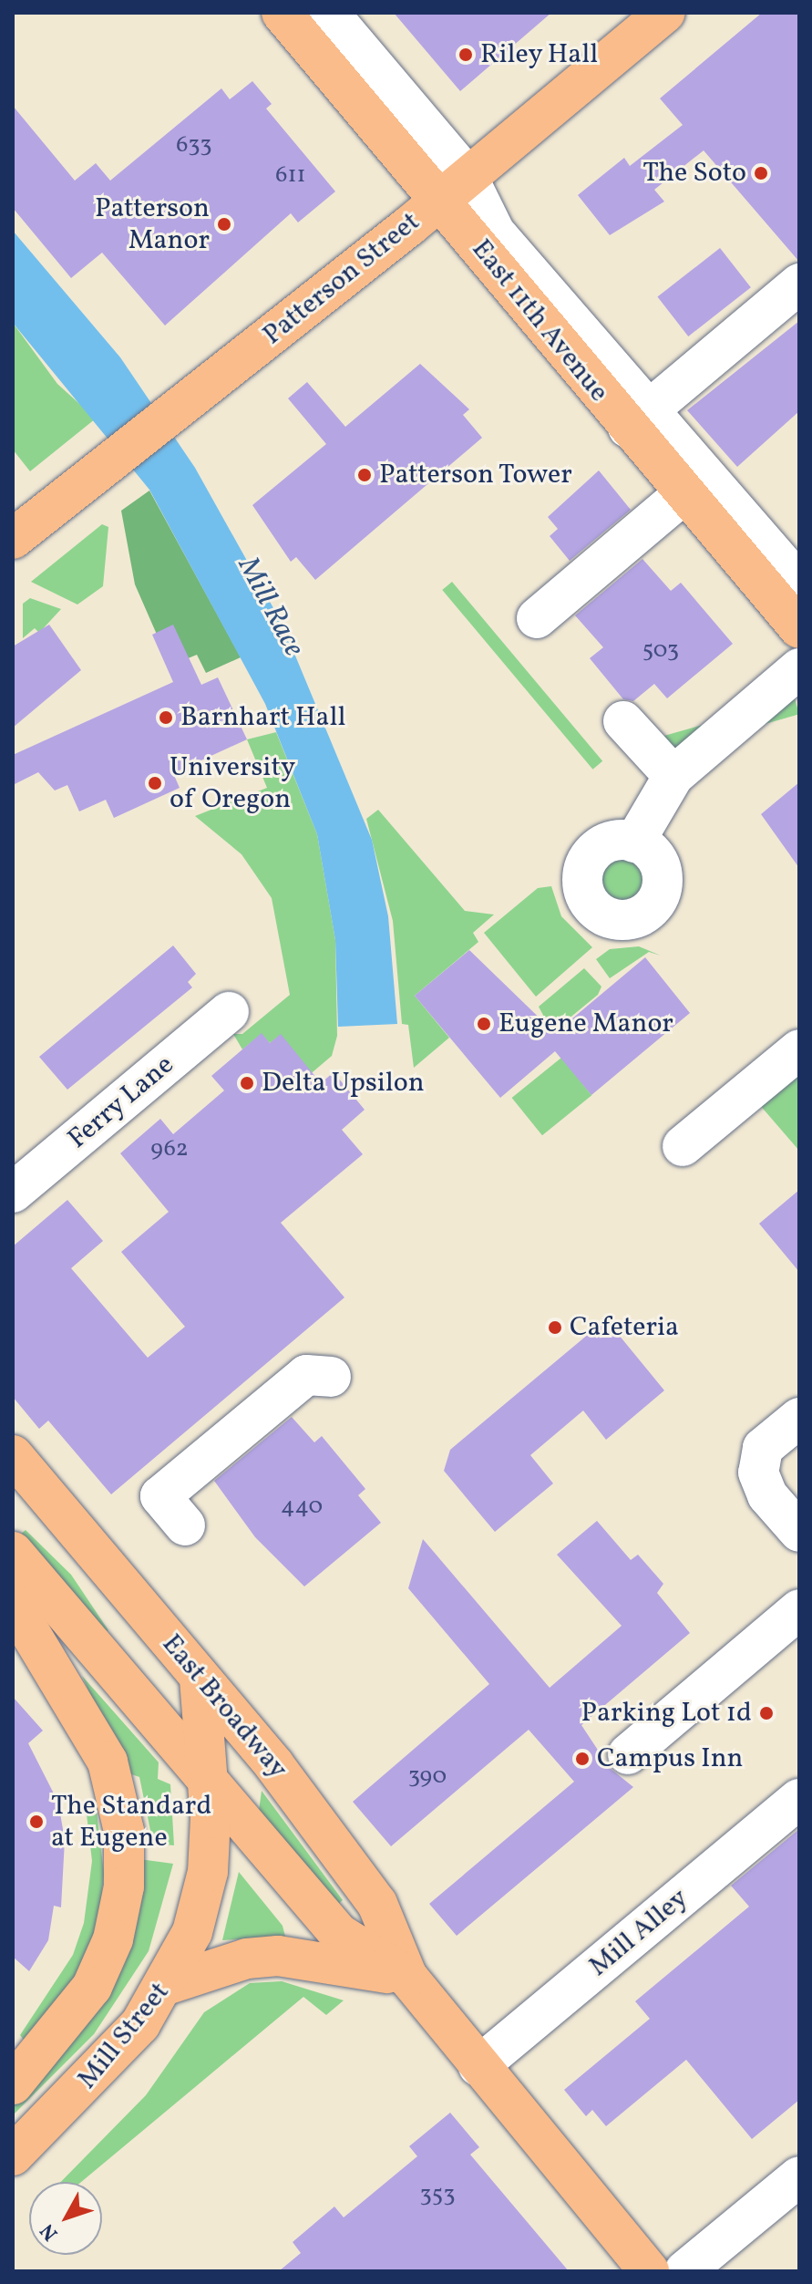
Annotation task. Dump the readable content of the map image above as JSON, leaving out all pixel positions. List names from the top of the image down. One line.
{"streets":{"main road":["Patterson Street","East 11th Avenue","East Broadway","Mill Street"],"street":["Ferry Lane","Mill Alley"]},"crossings":[["Patterson Street","East 11th Avenue"],["East Broadway","Mill Alley"],["East Broadway","Mill Street"]],"water":["Mill Race"],"places":["Riley Hall","The Soto","Patterson Manor","Patterson Tower","Barnhart Hall","University of Oregon","Eugene Manor","Delta Upsilon","Cafeteria","Parking Lot 1d","Campus Inn","The Standard at Eugene"],"house_numbers":["633","611","503","962","440","390","353"],"north":"bottom left"}
